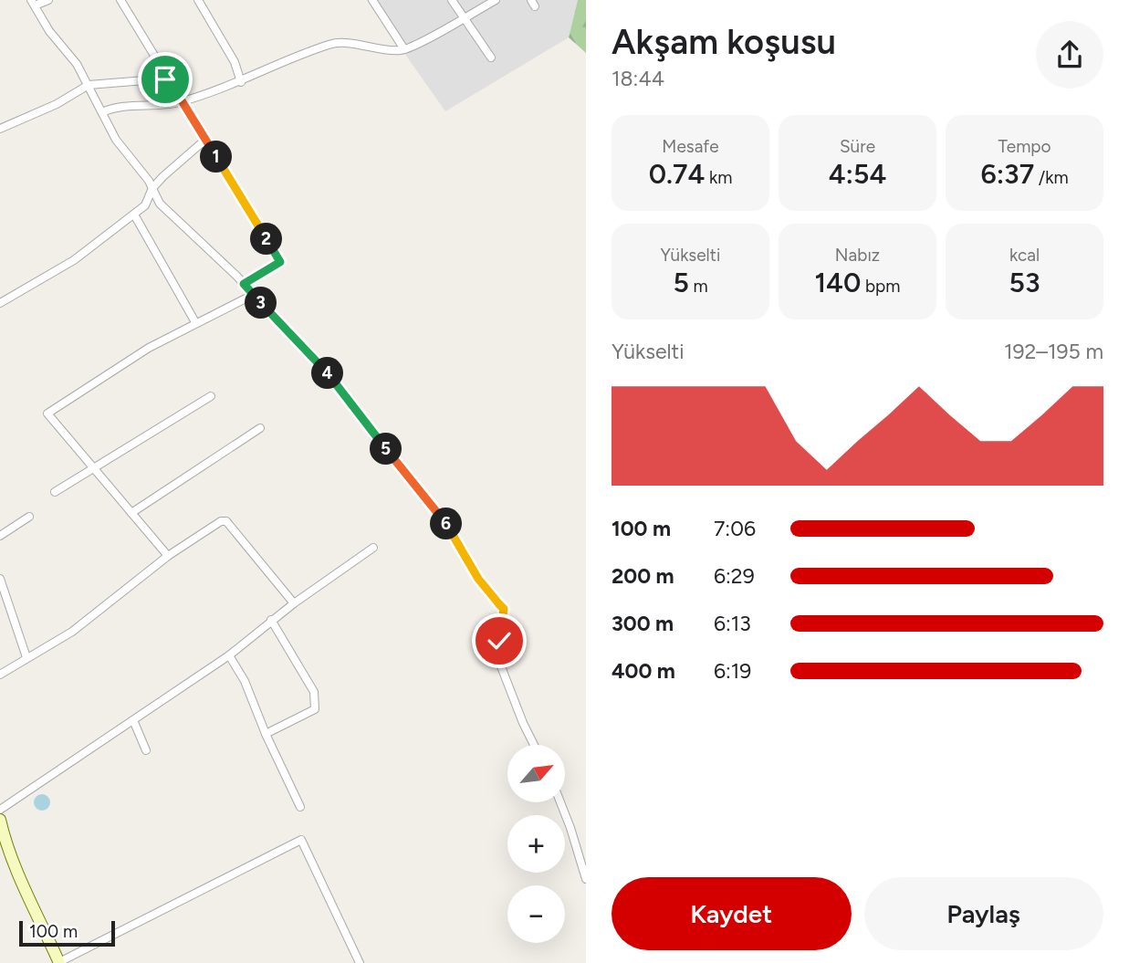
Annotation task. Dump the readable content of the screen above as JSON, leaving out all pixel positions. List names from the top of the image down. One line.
{"scale_bar":"100 m","north":"top right","page":{"heading":["Akşam koşusu","18:44"],"stats":[["Mesafe","0.74 km"],["Süre","4:54"],["Tempo","6:37 /km"],["Yükselti","5 m"],["Nabız","140 bpm"],["kcal","53"]],"pins":["1","2","3","4","5","6"],"chart":["Yükselti","192–195 m"],"list":[{"name":"100 m","note":"7:06"},{"name":"200 m","note":"6:29"},{"name":"300 m","note":"6:13"},{"name":"400 m","note":"6:19"}],"map_buttons":["+","−"],"buttons":["Kaydet","Paylaş"],"scale":"100 m"}}
